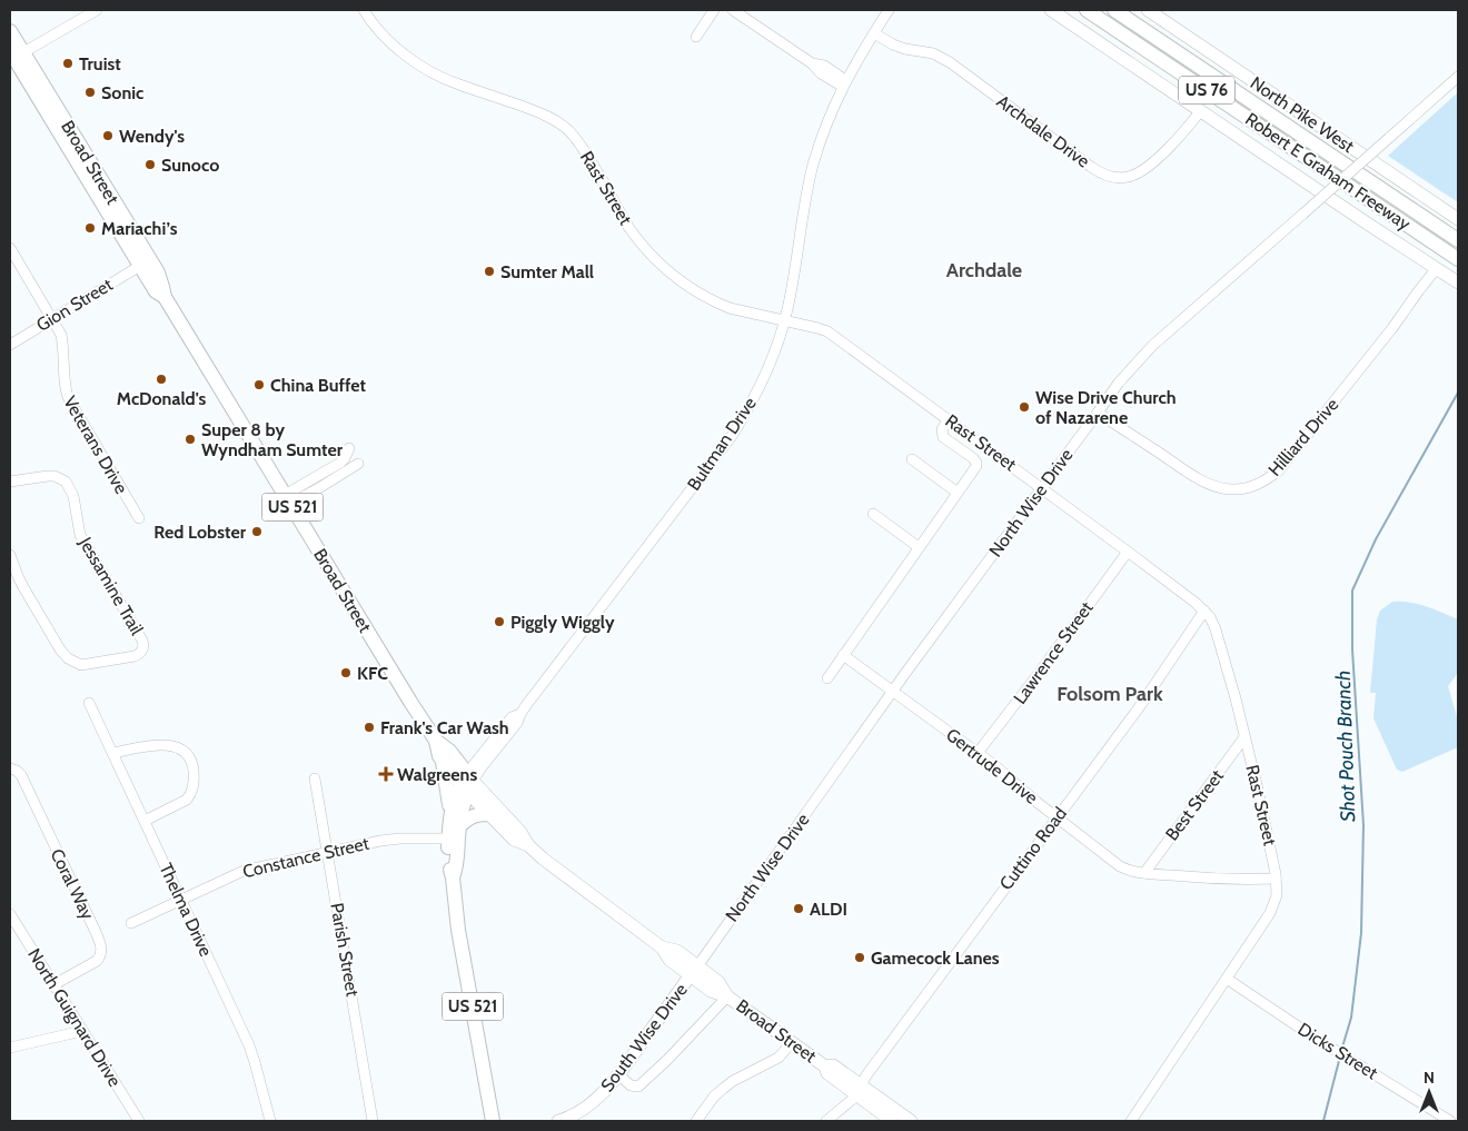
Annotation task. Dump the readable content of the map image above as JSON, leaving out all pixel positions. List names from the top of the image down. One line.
{"streets":{"highway":["US 76","Broad Street","Robert E Graham Freeway","Bultman Drive","US 521"],"main road":["North Pike West","South Wise Drive"],"street":["Archdale Drive","Rast Street","Gion Street","Hilliard Drive","Veterans Drive","North Wise Drive","Jessamine Trail","Lawrence Street","Gertrude Drive","Best Street","Cuttino Road","Constance Street","Coral Way","Thelma Drive","Parish Street","North Guignard Drive","Dicks Street"]},"crossings":[["Archdale Drive","Bultman Drive"],["Broad Street","Gion Street"],["Broad Street","Bultman Drive"],["Broad Street","North Wise Drive"],["Broad Street","US 521"],["Broad Street","Cuttino Road"],["Broad Street","South Wise Drive"],["Rast Street","Bultman Drive"],["Rast Street","North Wise Drive"],["Rast Street","Lawrence Street"],["Rast Street","Gertrude Drive"],["Rast Street","Best Street"],["Rast Street","Cuttino Road"],["Rast Street","Dicks Street"],["Gion Street","Veterans Drive"],["Hilliard Drive","North Wise Drive"],["Bultman Drive","US 521"],["Bultman Drive","Constance Street"],["North Wise Drive","Gertrude Drive"],["North Wise Drive","South Wise Drive"],["Lawrence Street","Gertrude Drive"],["Gertrude Drive","Best Street"],["Gertrude Drive","Cuttino Road"],["Constance Street","Thelma Drive"],["Constance Street","Parish Street"],["Coral Way","North Guignard Drive"]],"districts":["Archdale","Folsom Park"],"water":["Shot Pouch Branch"],"places":{"other":["Truist","Sonic","Wendy's","Sunoco","Mariachi’s","Sumter Mall","McDonald's","China Buffet","Wise Drive Church of Nazarene","Super 8 by Wyndham Sumter","Red Lobster","Piggly Wiggly","KFC","Frank's Car Wash","ALDI","Gamecock Lanes"],"health":["Walgreens"]},"north":"top"}
